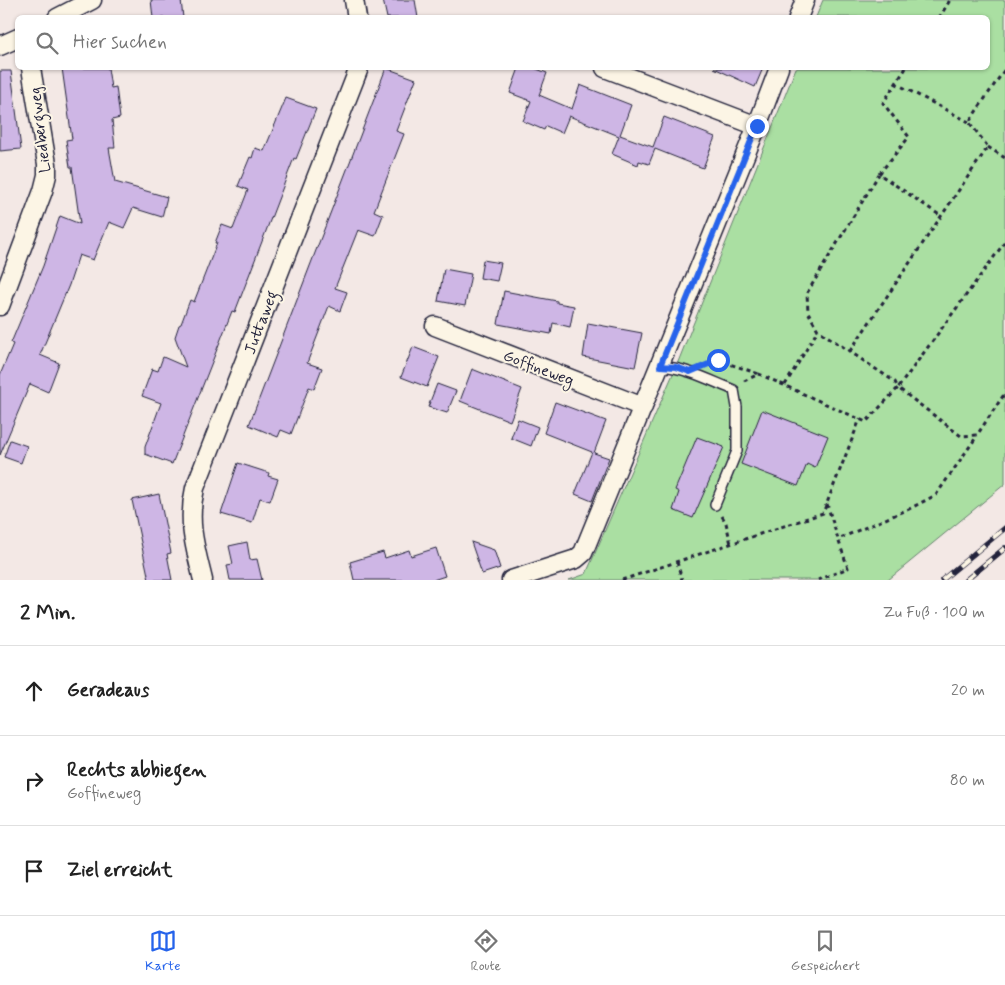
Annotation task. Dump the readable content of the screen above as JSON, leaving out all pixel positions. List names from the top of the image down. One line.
{"streets":{"street":["Liedbergweg","Juttaweg","Goffineweg"]},"page":{"search":"Hier suchen","heading":["2 Min.","Zu Fuß · 100 m"],"list":[["Geradeaus","20 m"],["Rechts abbiegen","Goffineweg","80 m"],"Ziel erreicht"],"nav":["Karte","Route","Gespeichert"]}}
